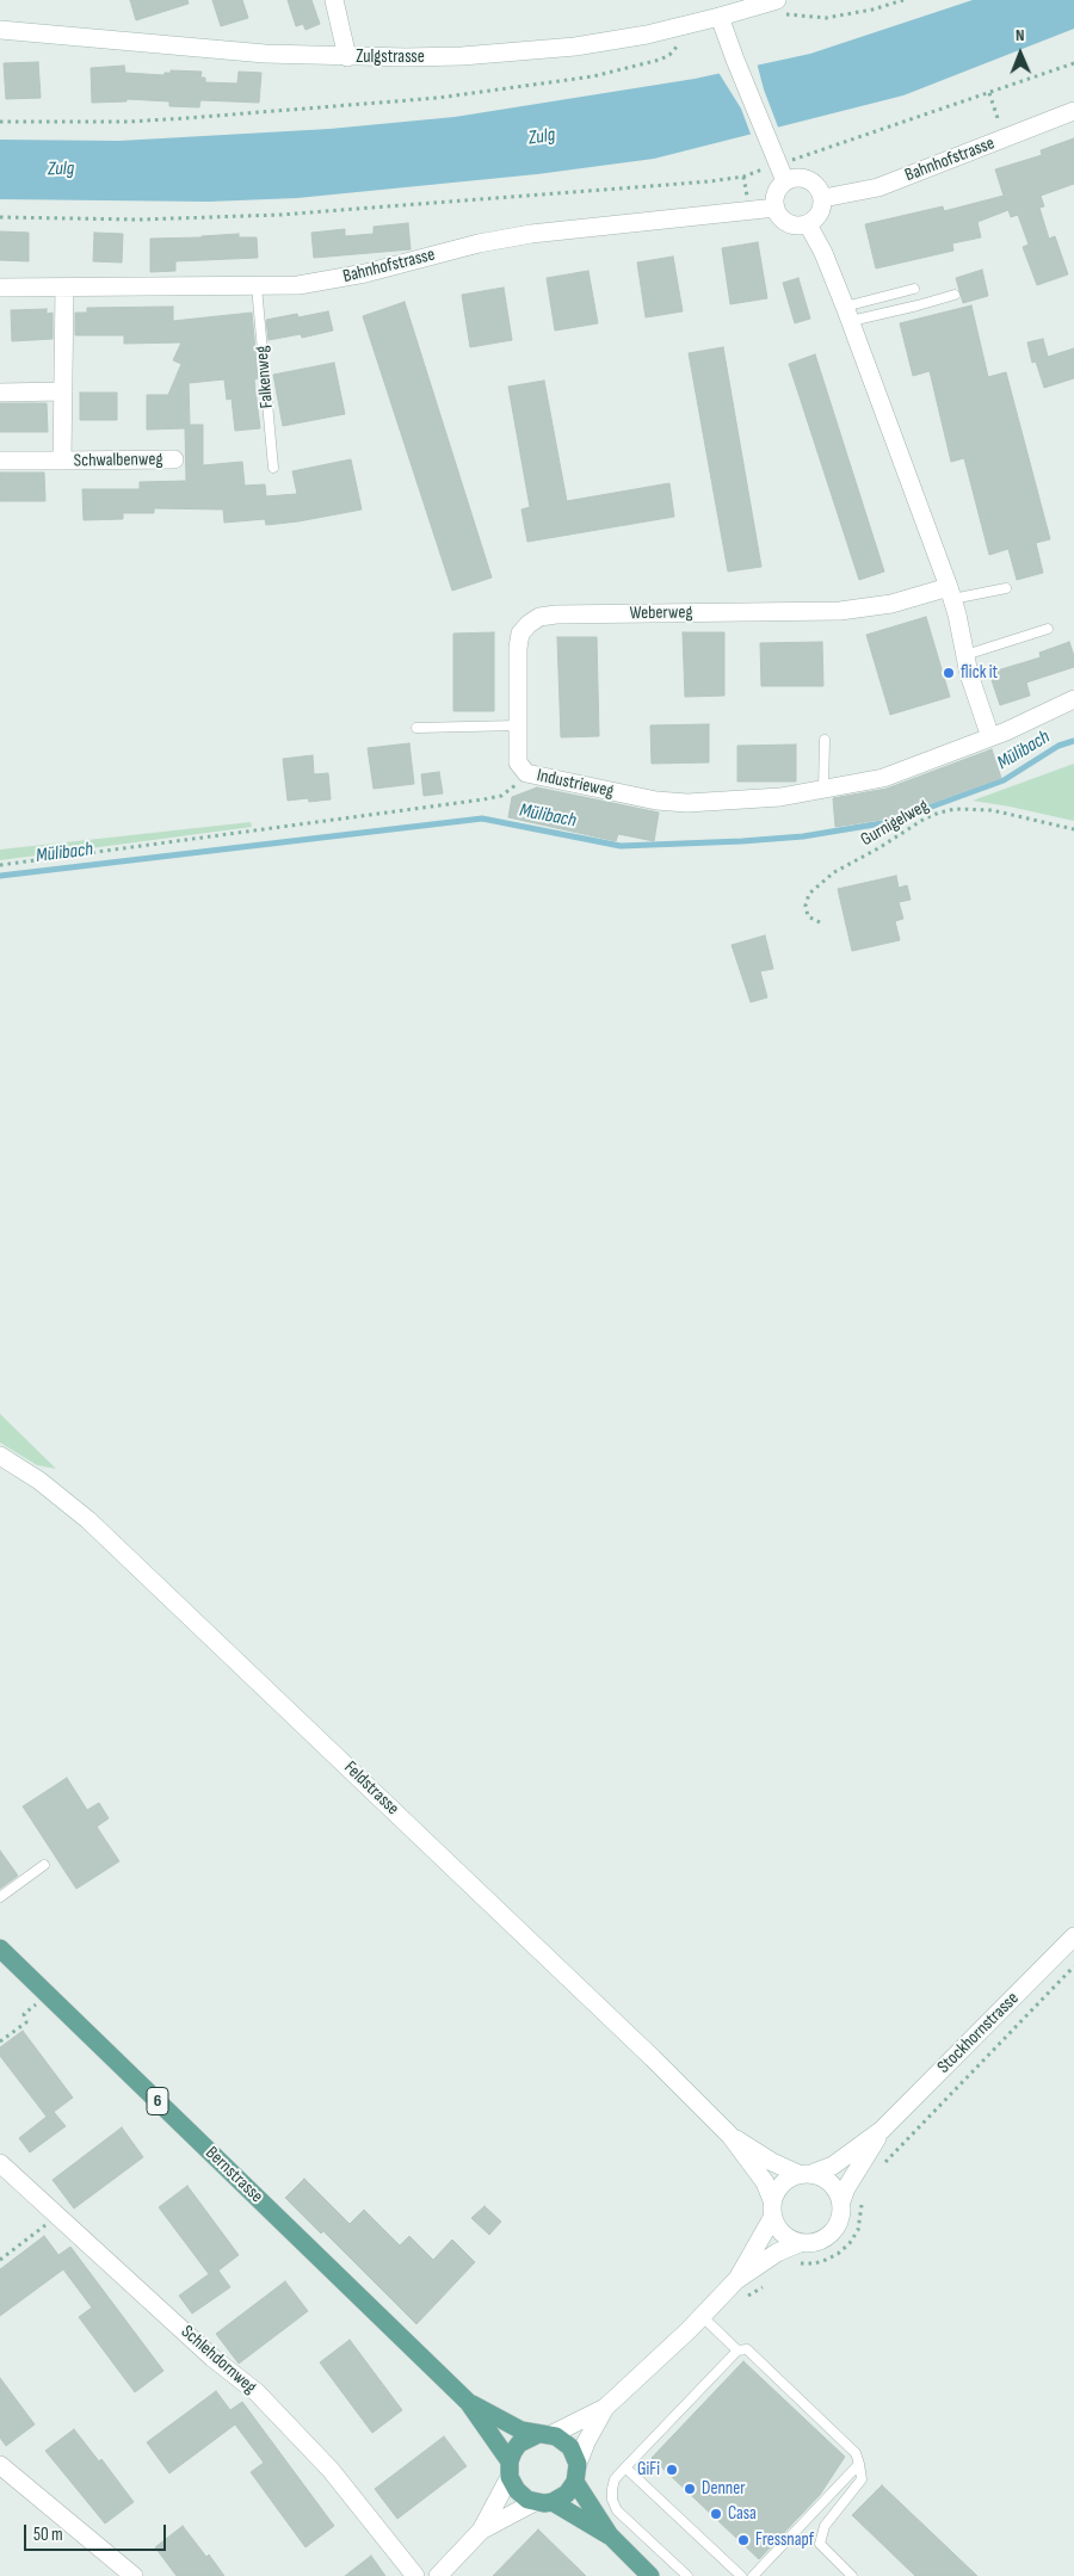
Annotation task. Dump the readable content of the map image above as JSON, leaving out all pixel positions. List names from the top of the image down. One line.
{"streets":{"main road":["6","Bernstrasse"],"street":["Zulgstrasse","Bahnhofstrasse","Schwalbenweg","Weberweg","Industrieweg","Feldstrasse","Stockhornstrasse","Schlehdornweg"],"lane":["Falkenweg"],"path":["Gurnigelweg"]},"crossings":[["Bahnhofstrasse","Falkenweg"],["Bahnhofstrasse","Schwalbenweg"],["Weberweg","Industrieweg"],["Feldstrasse","Stockhornstrasse"]],"water":["Zulg","Mülibach"],"places":["flick it","GiFi","Denner","Casa","Fressnapf"],"scale_bar":"50 m","north":"top"}
